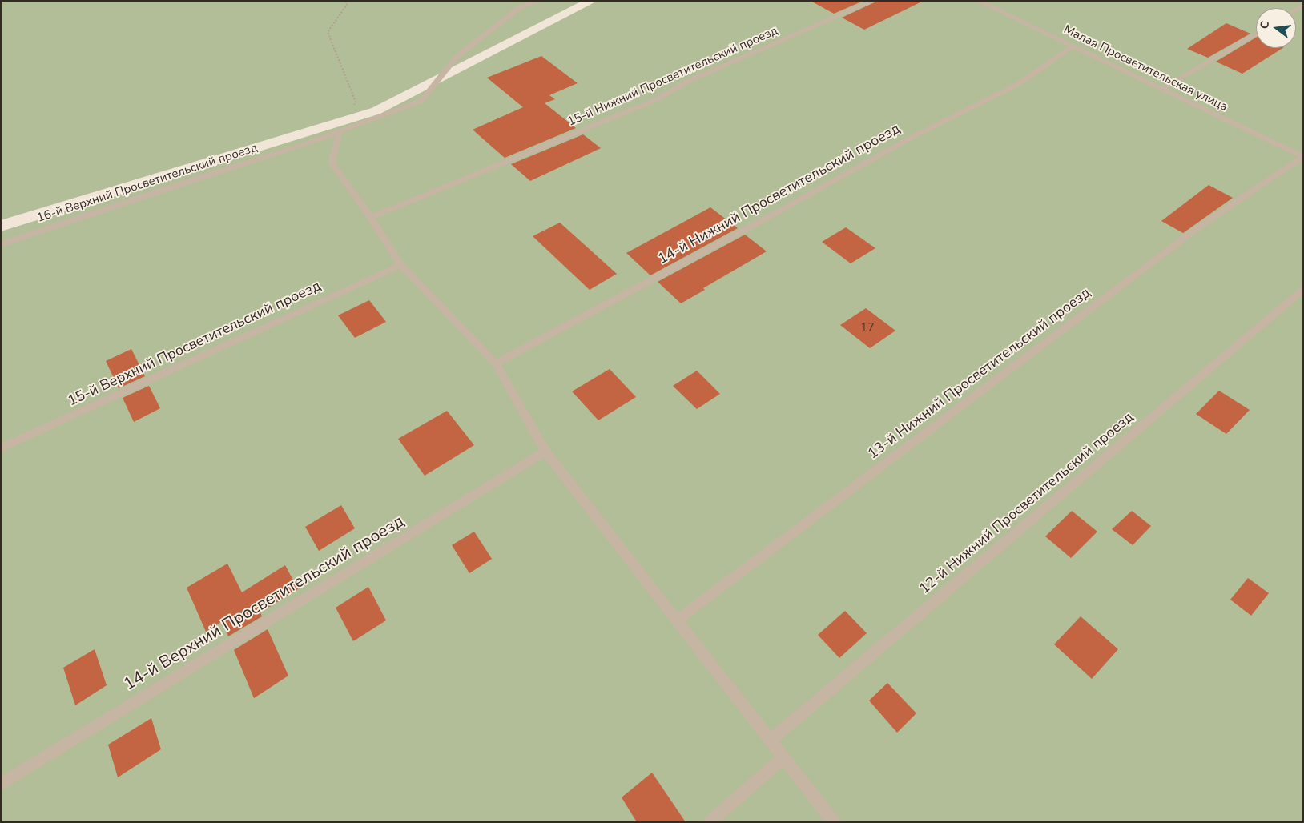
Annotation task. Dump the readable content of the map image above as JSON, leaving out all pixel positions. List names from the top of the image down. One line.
{"streets":{"lane":["Малая Просветительская улица","15-й Нижний Просветительский проезд","16-й Верхний Просветительский проезд","14-й Нижний Просветительский проезд","15-й Верхний Просветительский проезд","13-й Нижний Просветительский проезд","12-й Нижний Просветительский проезд","14-й Верхний Просветительский проезд"]},"crossings":[["Малая Просветительская улица","14-й Нижний Просветительский проезд"],["Малая Просветительская улица","13-й Нижний Просветительский проезд"]],"house_numbers":["17"],"north":"left"}
